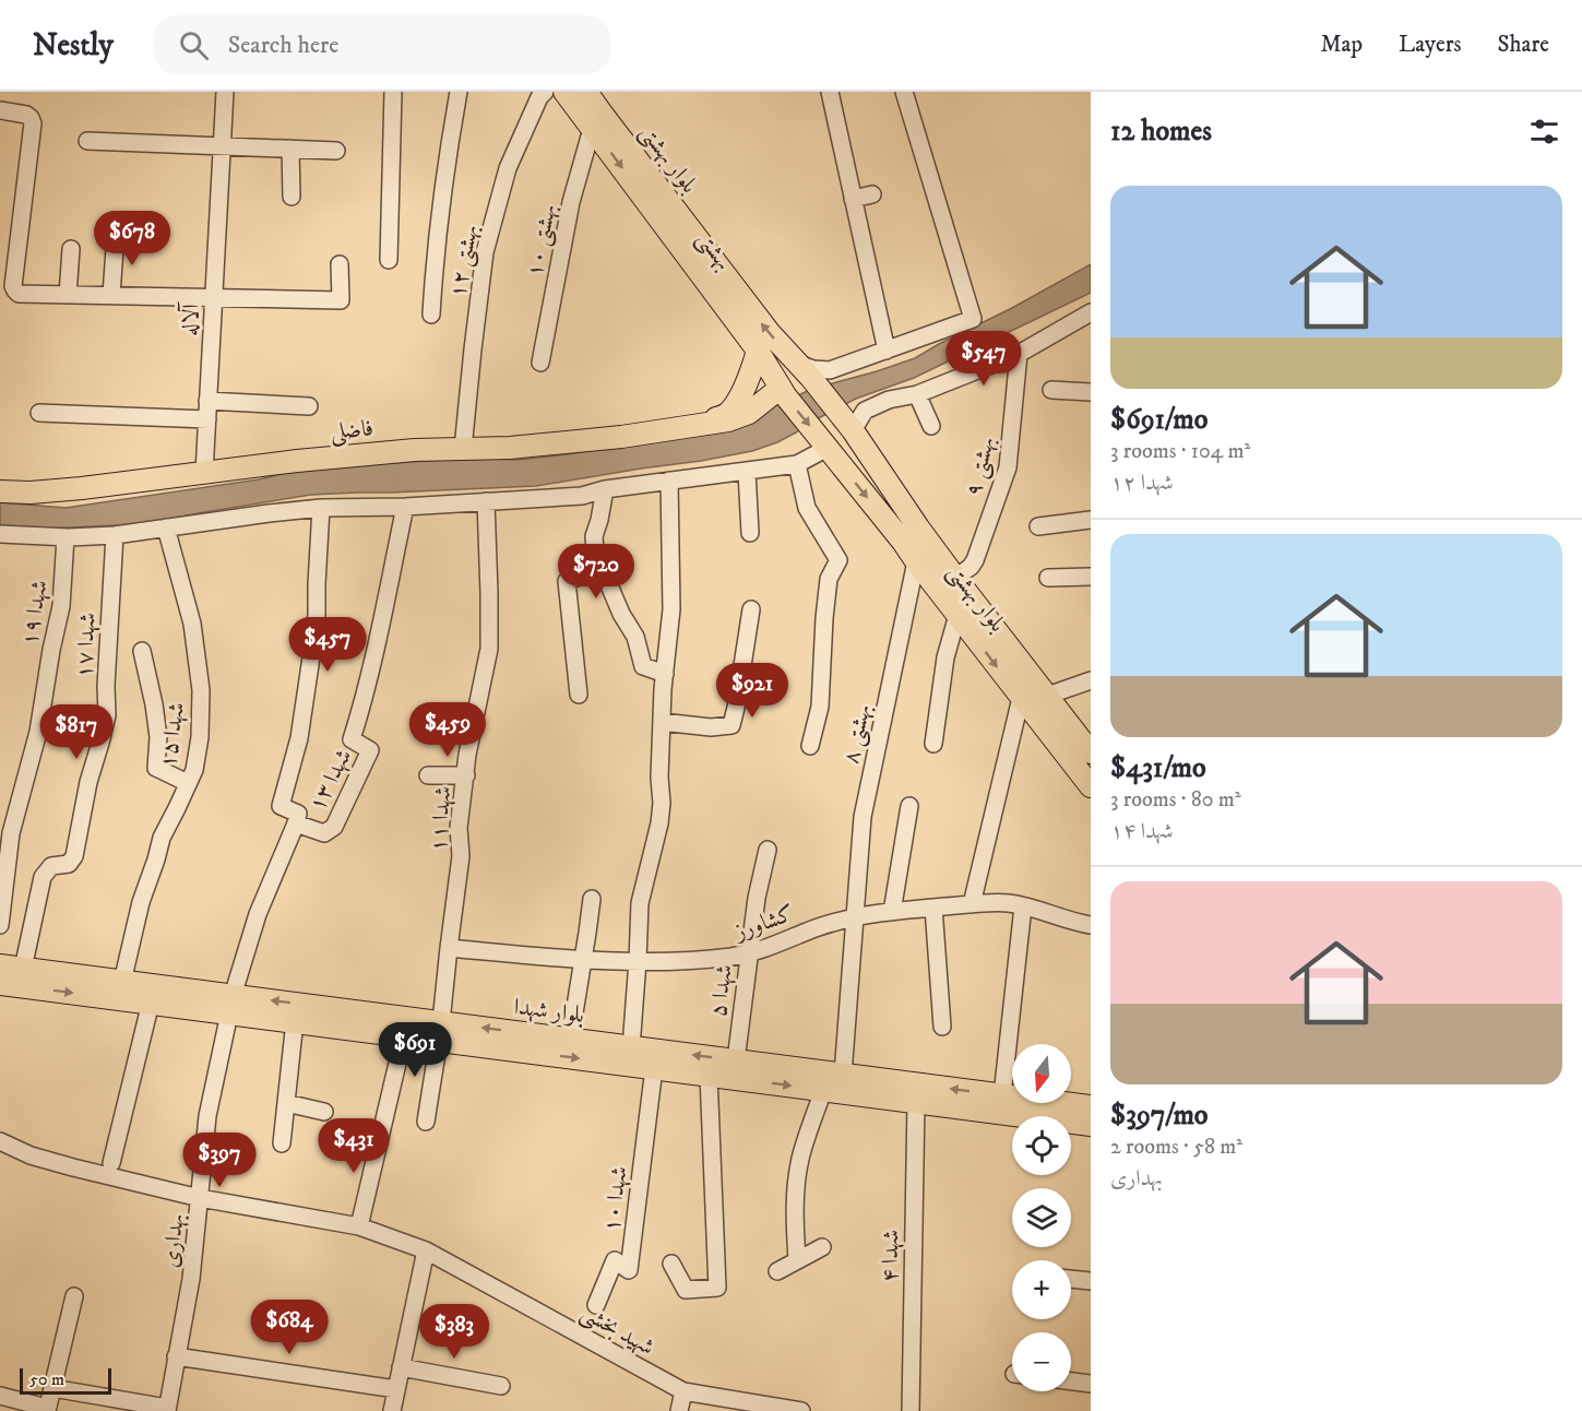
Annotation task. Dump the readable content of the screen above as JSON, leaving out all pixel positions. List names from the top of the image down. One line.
{"streets":{"main road":["بلوار بهشتی","بهشتی","فاضلی","بلوار شهدا"],"street":["بهشتی ۱۰","بهشتی ۱۲","آلاله","بهشتی ۹","شهدا ۱۹","شهدا ۱۷","بهشتی ۸","شهدا ۱۵","شهدا ۱۳","شهدا ۱۱","کشاورز","شهدا ۵","شهدا ۱۰","بهداری","شهدا ۴","شهید بخشی"]},"crossings":[["بلوار بهشتی","بهشتی"],["بلوار بهشتی","بهشتی ۹"],["بلوار بهشتی","بهشتی ۸"],["بهشتی ۱۰","بهشتی"],["بهشتی","فاضلی"],["بهشتی ۱۲","فاضلی"],["آلاله","فاضلی"],["شهدا ۱۷","بلوار شهدا"],["بهشتی ۸","کشاورز"],["بهشتی ۸","بلوار شهدا"],["شهدا ۱۵","بلوار شهدا"],["شهدا ۱۳","بلوار شهدا"],["شهدا ۱۳","بهداری"],["شهدا ۱۱","کشاورز"],["شهدا ۱۱","بلوار شهدا"],["کشاورز","شهدا ۵"],["شهدا ۵","بلوار شهدا"],["بلوار شهدا","شهدا ۱۰"],["بلوار شهدا","بهداری"],["بلوار شهدا","شهدا ۴"],["بهداری","شهید بخشی"]],"one_way":["بهشتی"],"scale_bar":"50 m","north":"bottom","page":{"header":"Nestly","search":"Search here","nav":["Map","Layers","Share"],"heading":"12 homes","list":[{"name":"$691/mo","note":"3 rooms · 104 m² · شهدا ۱۲"},{"name":"$431/mo","note":"3 rooms · 80 m² · شهدا ۱۴"},{"name":"$397/mo","note":"2 rooms · 58 m² · بهداری"}],"price":["$678","$547","$720","$457","$921","$459","$817","$691","$431","$397","$684","$383"],"map_buttons":["+","−"],"scale":"50 m"}}
